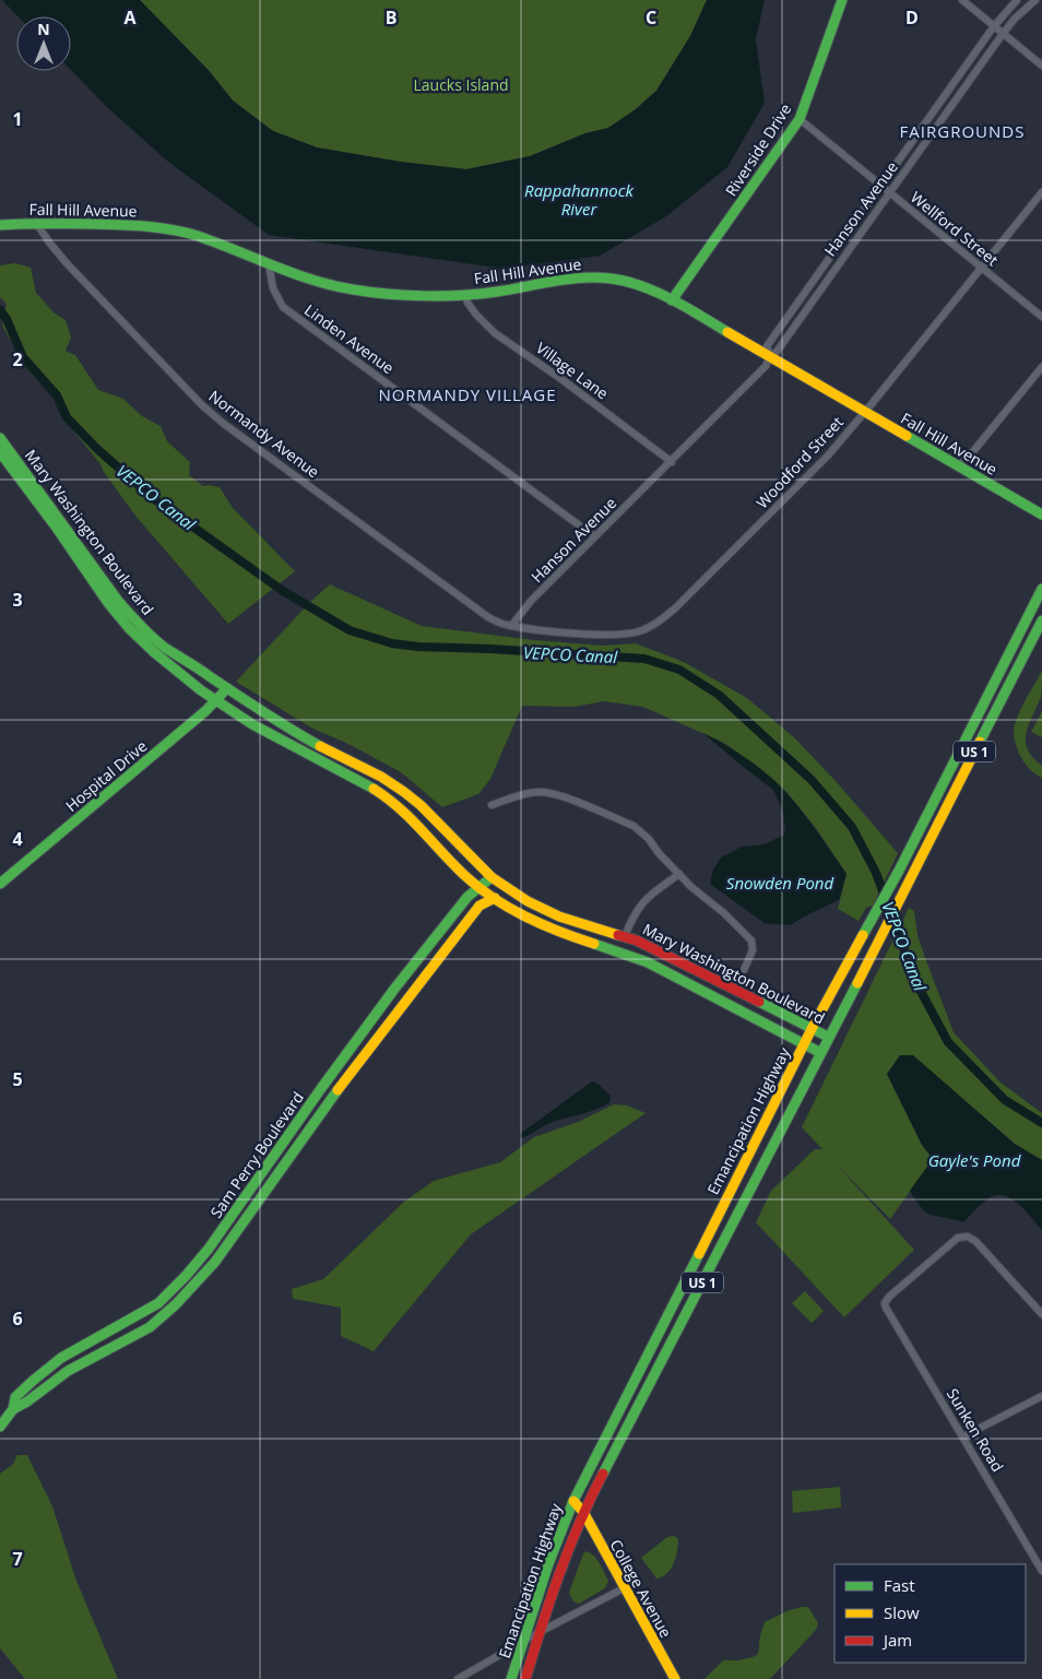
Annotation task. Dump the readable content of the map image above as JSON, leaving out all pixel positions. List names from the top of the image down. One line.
{"streets":{"street":["Riverside Drive","Hanson Avenue","Fall Hill Avenue","Wellford Street","Linden Avenue","Village Lane","Normandy Avenue","Woodford Street","Mary Washington Boulevard","US 1","Hospital Drive","Emancipation Highway","Sam Perry Boulevard","Sunken Road","College Avenue"]},"crossings":[["Riverside Drive","Fall Hill Avenue"],["Riverside Drive","Wellford Street"],["Hanson Avenue","Fall Hill Avenue"],["Hanson Avenue","Wellford Street"],["Hanson Avenue","Linden Avenue"],["Hanson Avenue","Village Lane"],["Hanson Avenue","Normandy Avenue"],["Hanson Avenue","Woodford Street"],["Fall Hill Avenue","Linden Avenue"],["Fall Hill Avenue","Village Lane"],["Fall Hill Avenue","Normandy Avenue"],["Fall Hill Avenue","Woodford Street"],["Wellford Street","Woodford Street"],["Normandy Avenue","Woodford Street"],["Mary Washington Boulevard","Hospital Drive"],["Mary Washington Boulevard","Emancipation Highway"],["Mary Washington Boulevard","Sam Perry Boulevard"],["Emancipation Highway","College Avenue"]],"districts":["FAIRGROUNDS","NORMANDY VILLAGE"],"water":["Rappahannock River","VEPCO Canal","Snowden Pond","Gayle's Pond"],"parks":["Laucks Island"],"legend":["Fast","Slow","Jam"],"north":"top","grid":{"columns":["A","B","C","D"],"rows":["1","2","3","4","5","6","7"]}}
